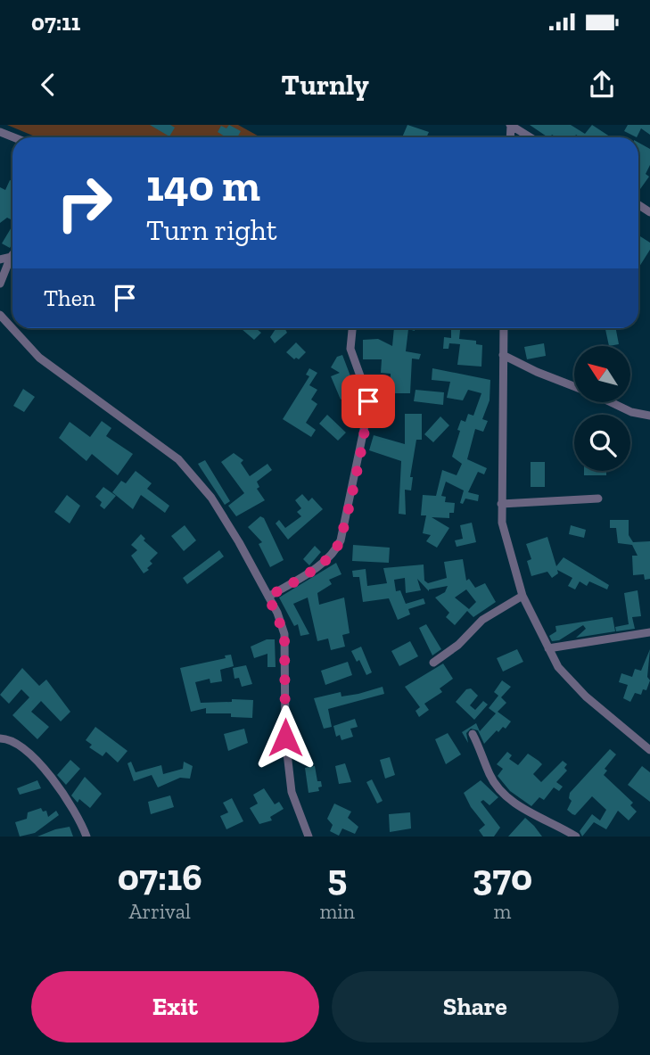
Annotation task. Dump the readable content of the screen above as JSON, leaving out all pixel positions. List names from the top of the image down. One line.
{"north":"top left","page":{"status":"07:11","header":"Turnly","turn":["140 m","Turn right"],"then":"Then","eta":["07:16","Arrival","5","min","370","m"],"buttons":["Exit","Share"]}}
